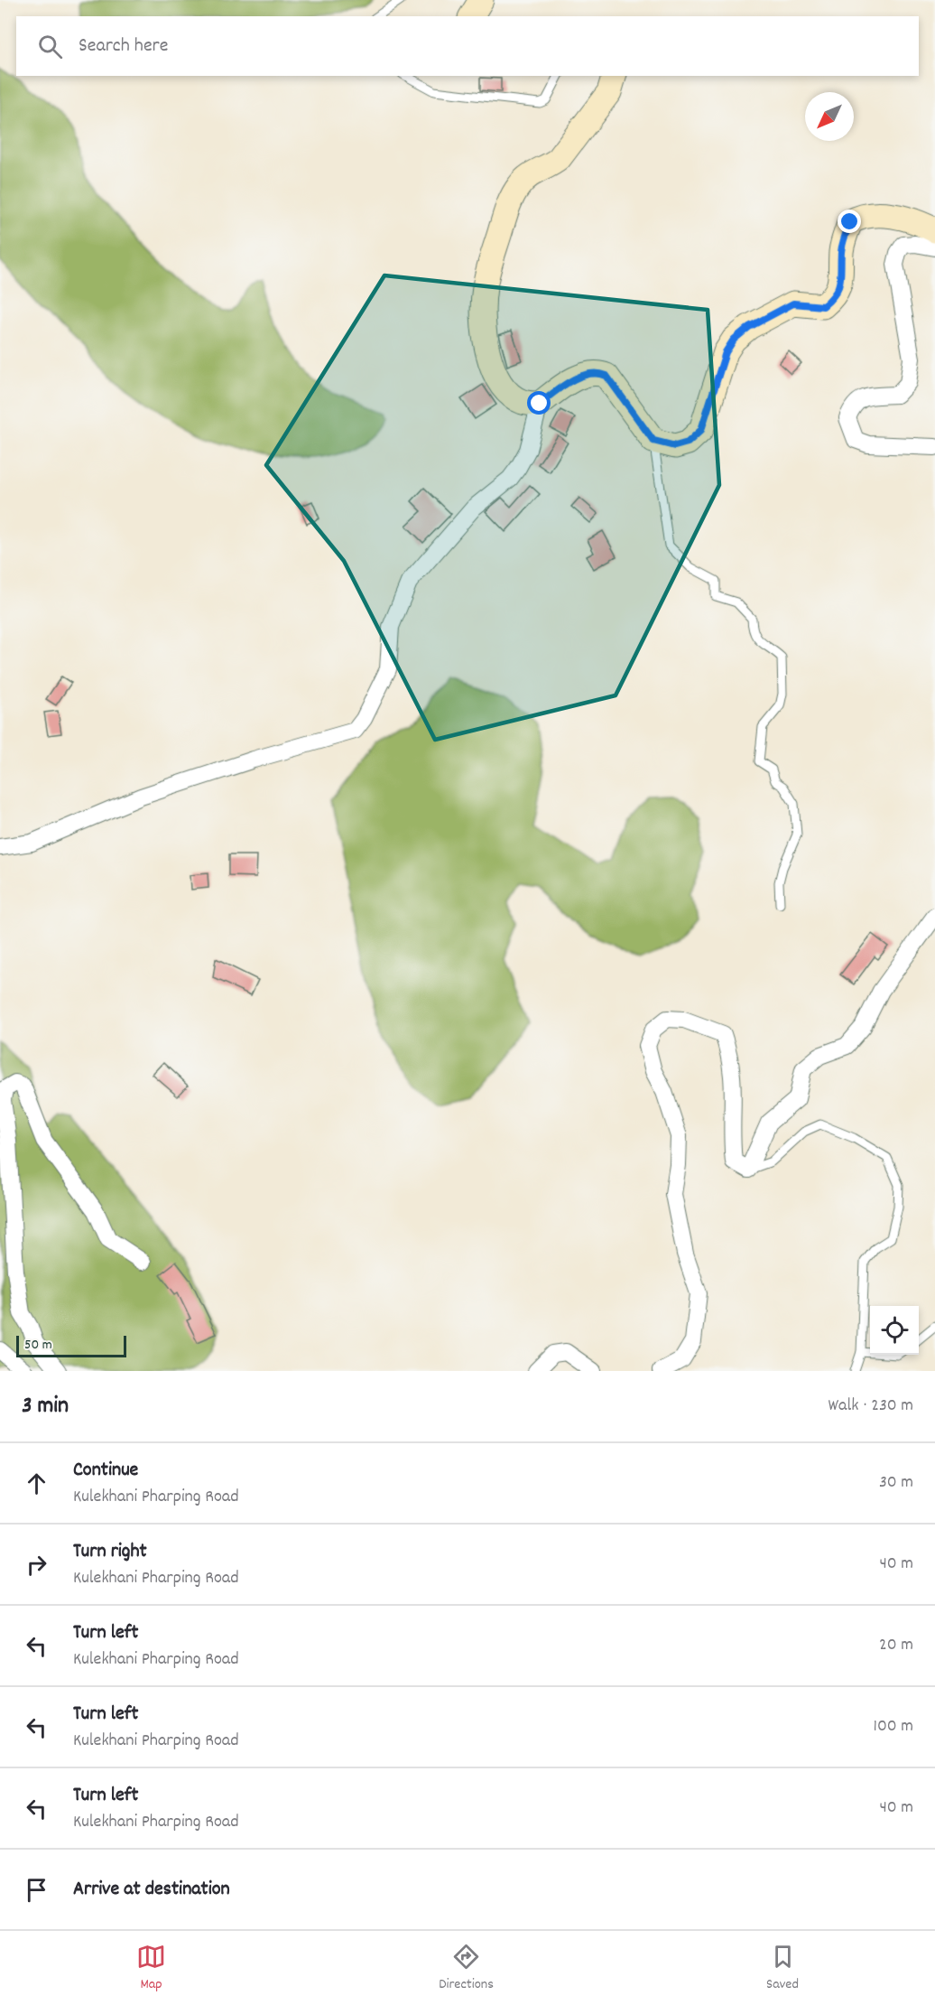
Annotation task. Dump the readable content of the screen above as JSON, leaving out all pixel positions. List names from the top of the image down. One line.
{"scale_bar":"50 m","north":"bottom left","page":{"search":"Search here","scale":"50 m","heading":["3 min","Walk · 230 m"],"list":[["Continue","Kulekhani Pharping Road","30 m"],["Turn right","Kulekhani Pharping Road","40 m"],["Turn left","Kulekhani Pharping Road","20 m"],["Turn left","Kulekhani Pharping Road","100 m"],["Turn left","Kulekhani Pharping Road","40 m"],"Arrive at destination"],"nav":["Map","Directions","Saved"]}}
